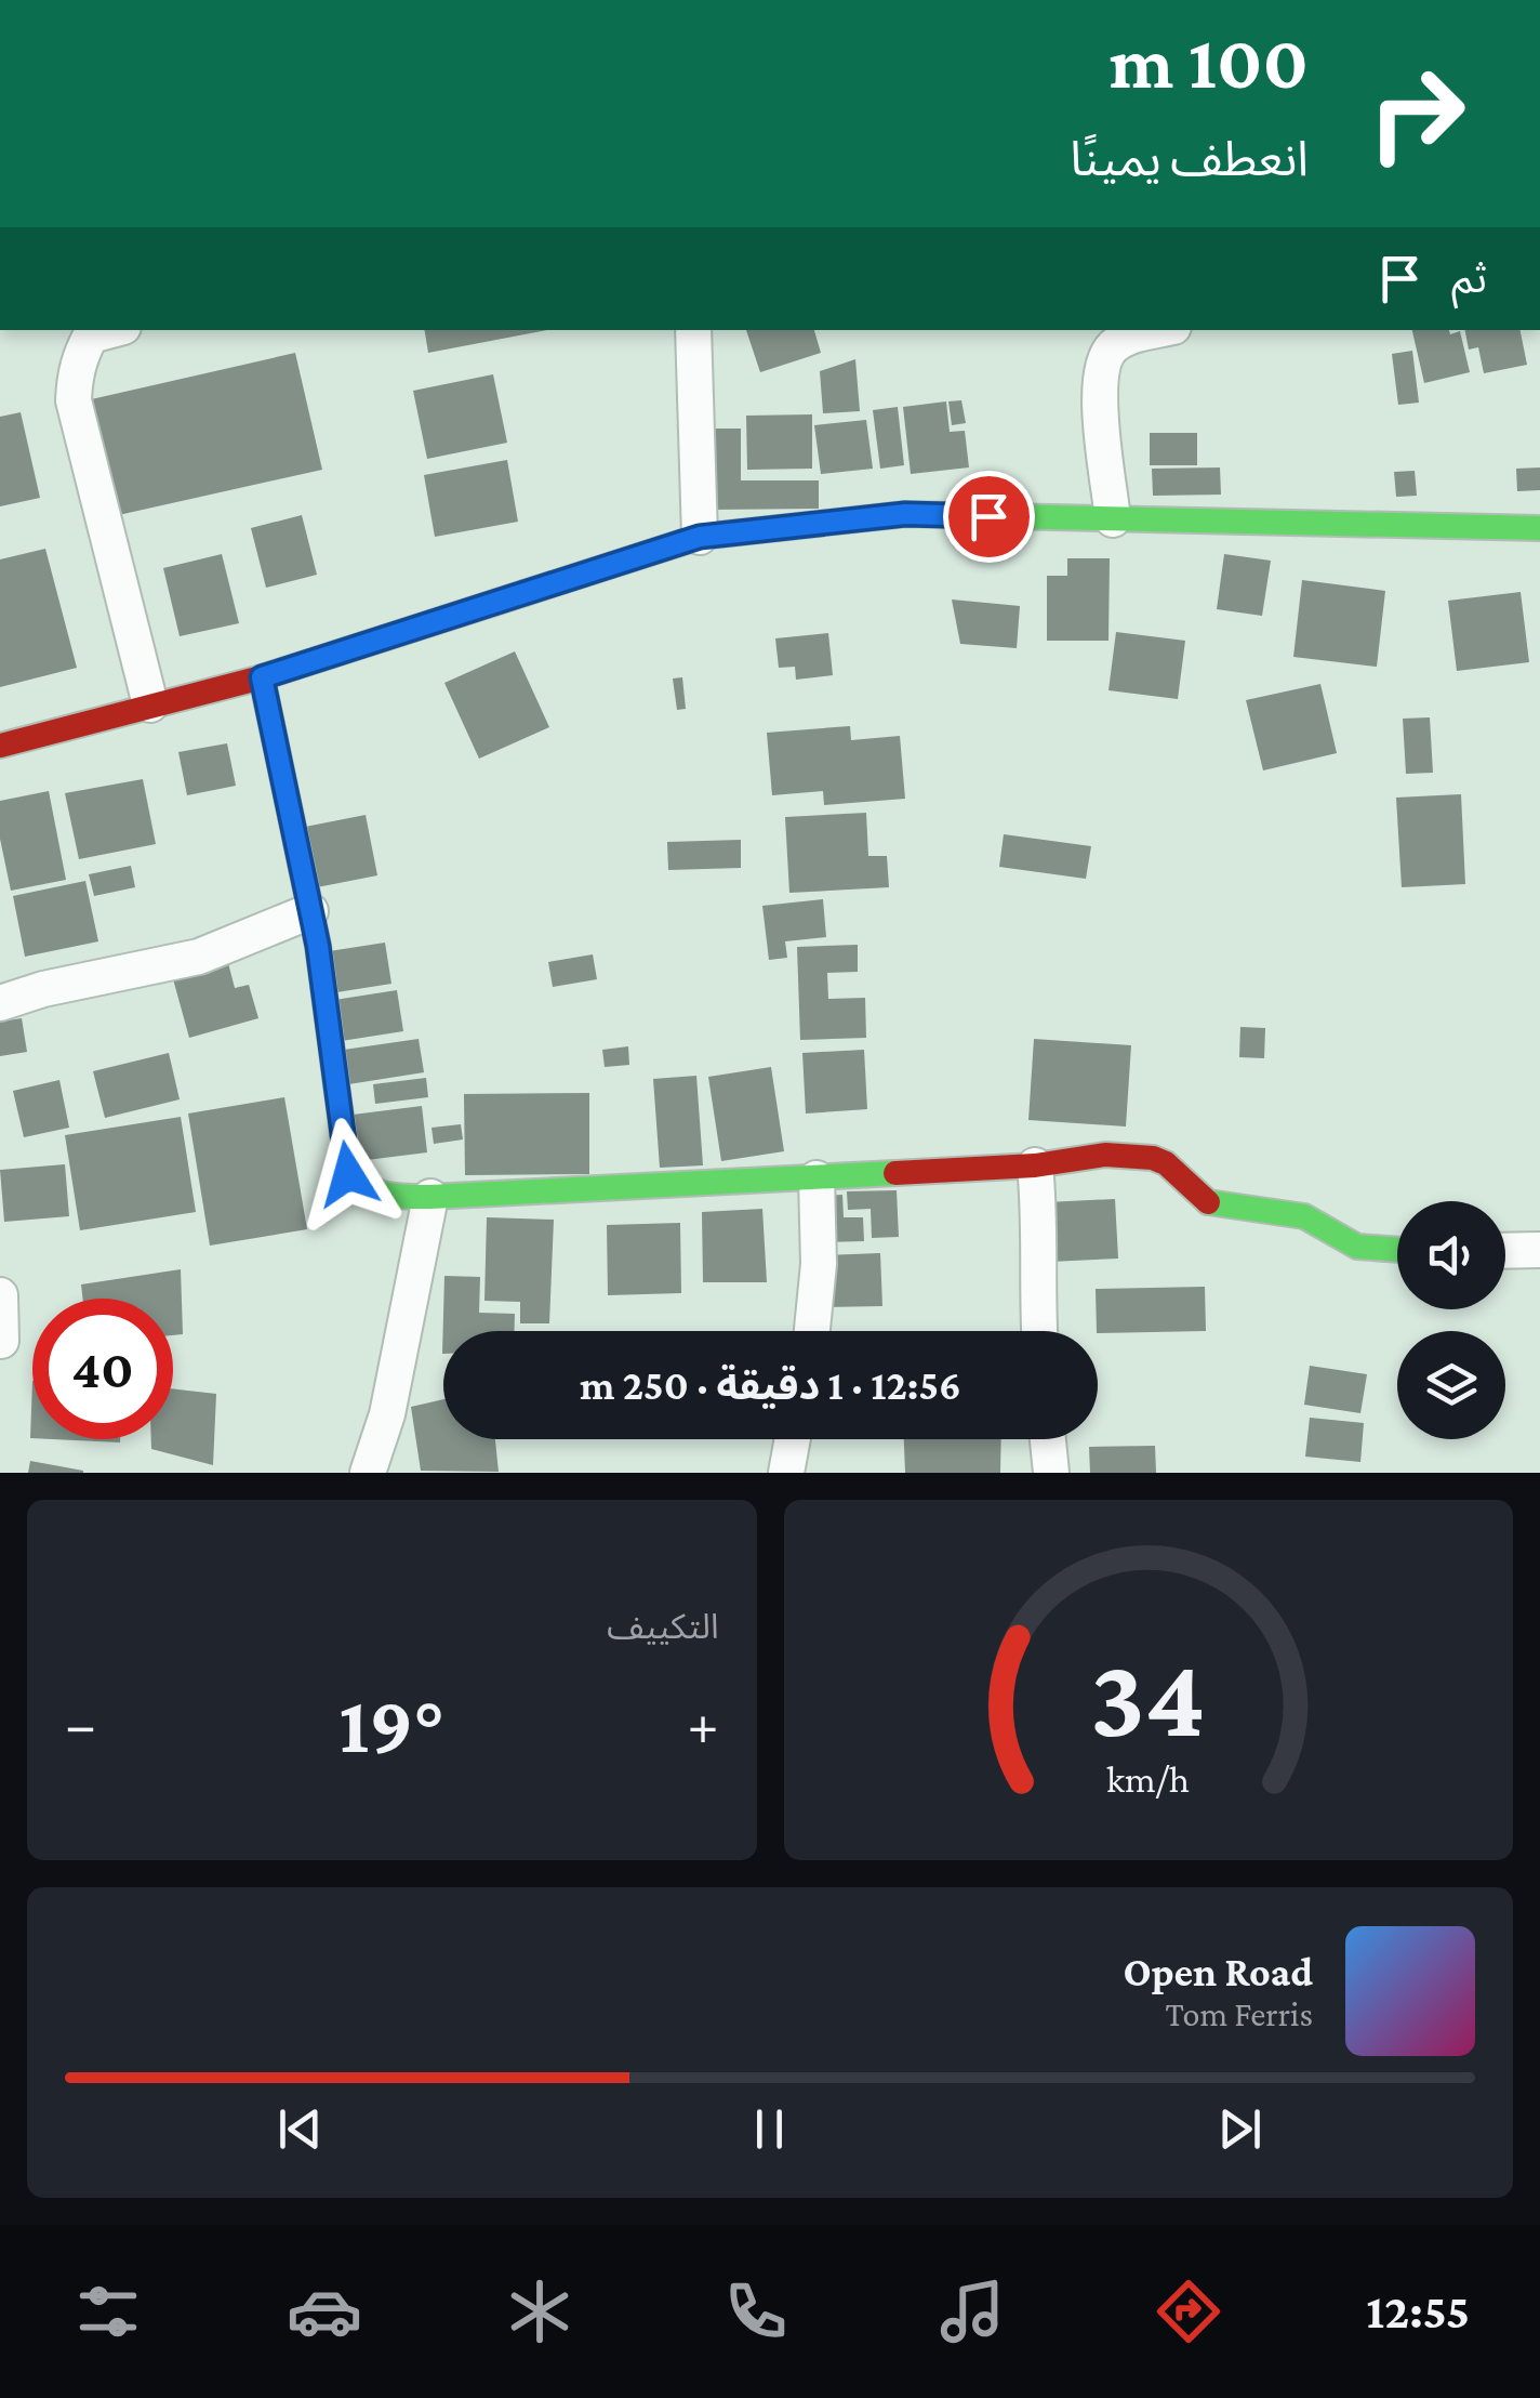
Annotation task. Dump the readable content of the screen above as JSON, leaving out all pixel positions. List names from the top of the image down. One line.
{"page":{"turn":["100 m","انعطف يمينًا"],"then":"ثم","limit":"40","trip":"12:56 · 1 دقيقة · 250 m","tile":"التكييف","heat":["−","19°","+"],"song":["Open Road","Tom Ferris"],"tabs":"12:55","gauge":["34","km/h"]}}
